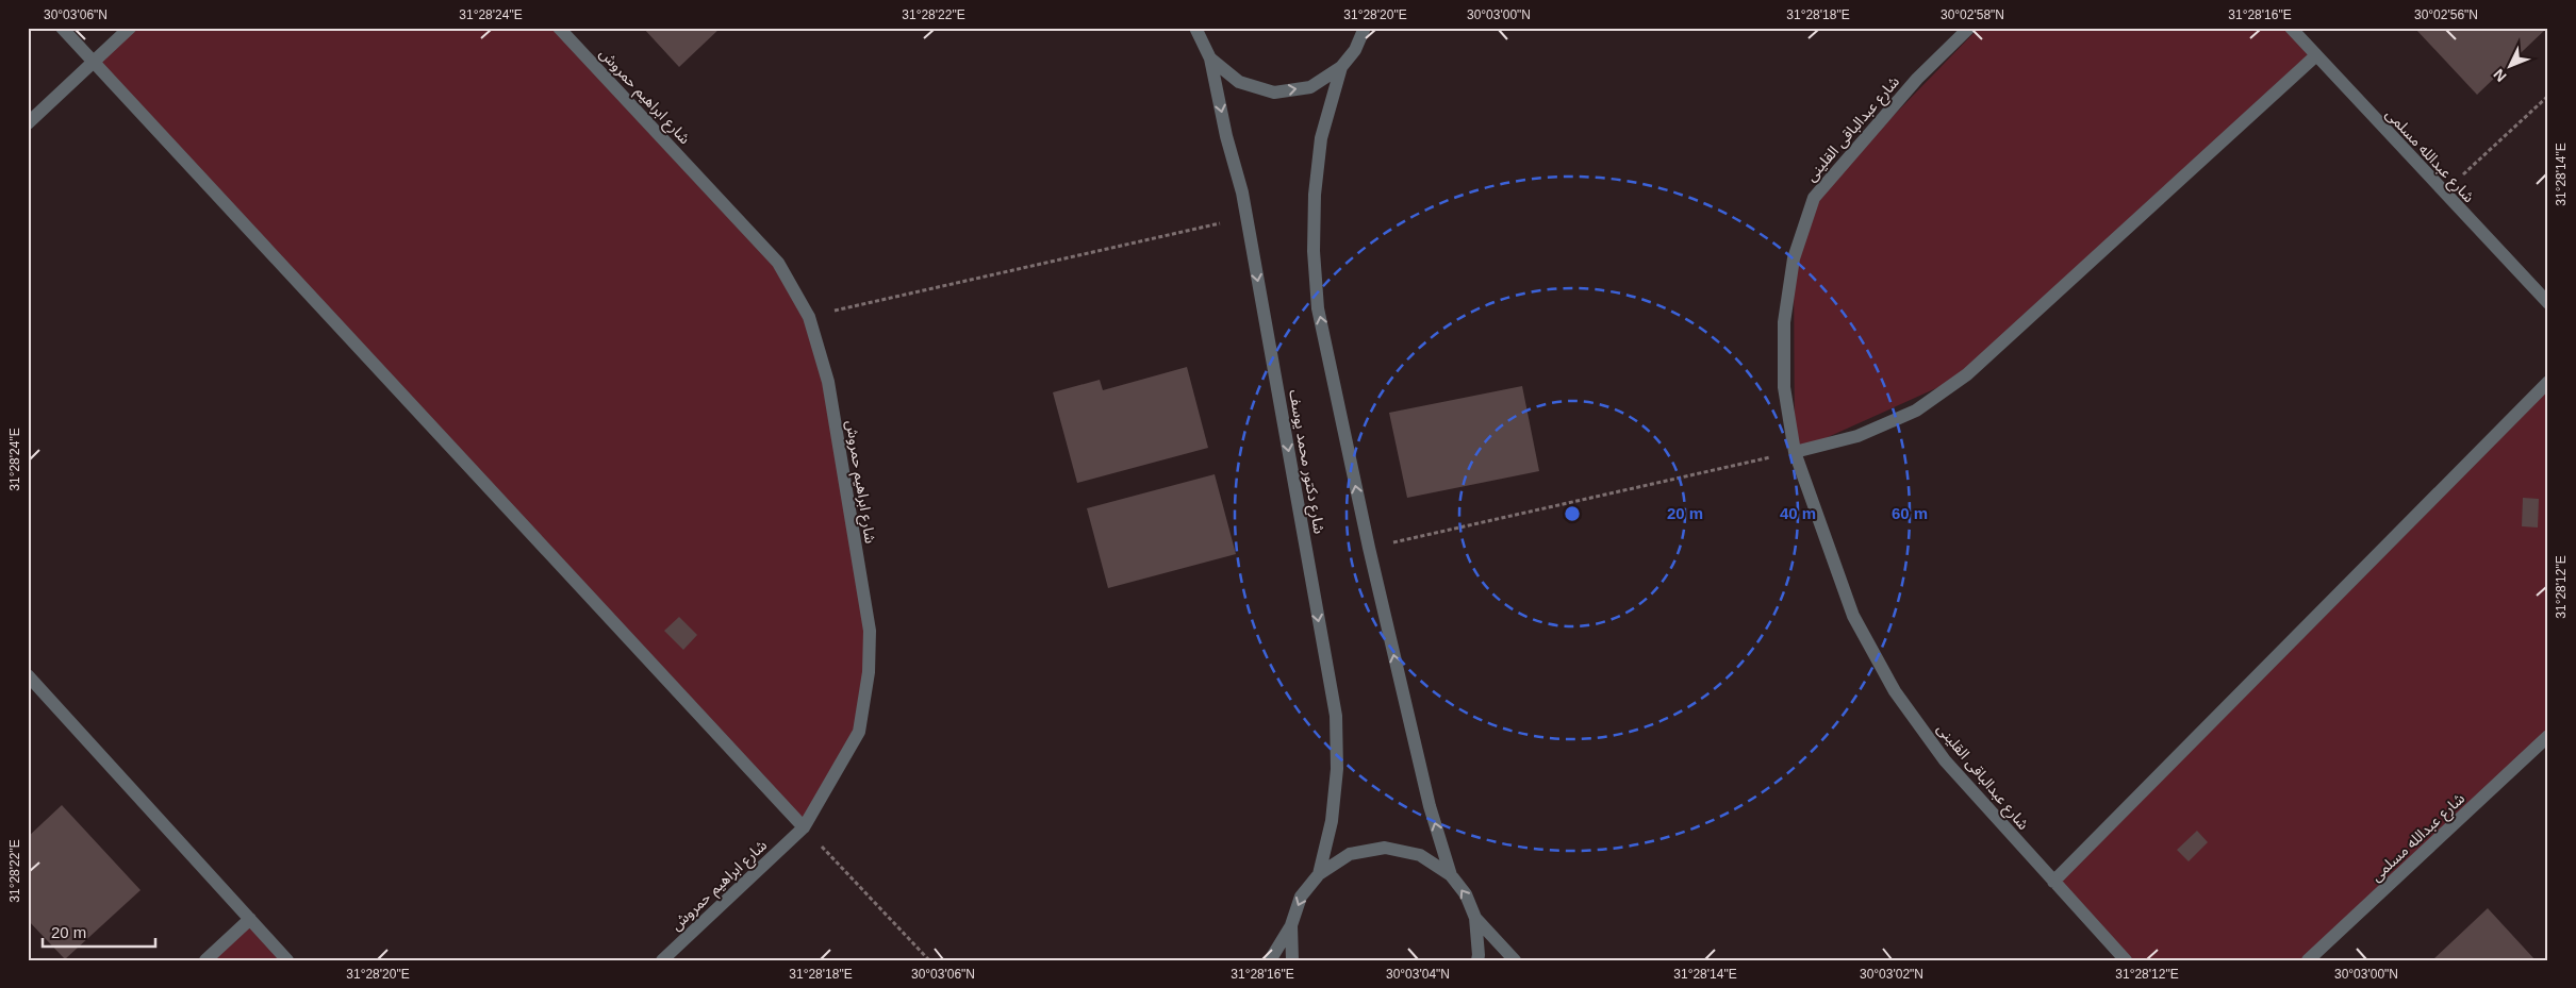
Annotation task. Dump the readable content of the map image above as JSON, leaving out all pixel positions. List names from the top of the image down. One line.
{"streets":{"street":["شارع ابراهيم حمروش","شارع عبدالباقى القلينى","شارع عبدالله مسلمى","شارع دكتور محمد يوسف"]},"scale_bar":"20 m","north":"bottom left","coordinates":["30°03'06\"N","31°28'24\"E","31°28'22\"E","31°28'20\"E","30°03'00\"N","31°28'18\"E","30°02'58\"N","31°28'16\"E","30°02'56\"N","31°28'14\"E","31°28'12\"E","30°03'04\"N","30°03'02\"N"],"rings":["20 m","40 m","60 m"]}
